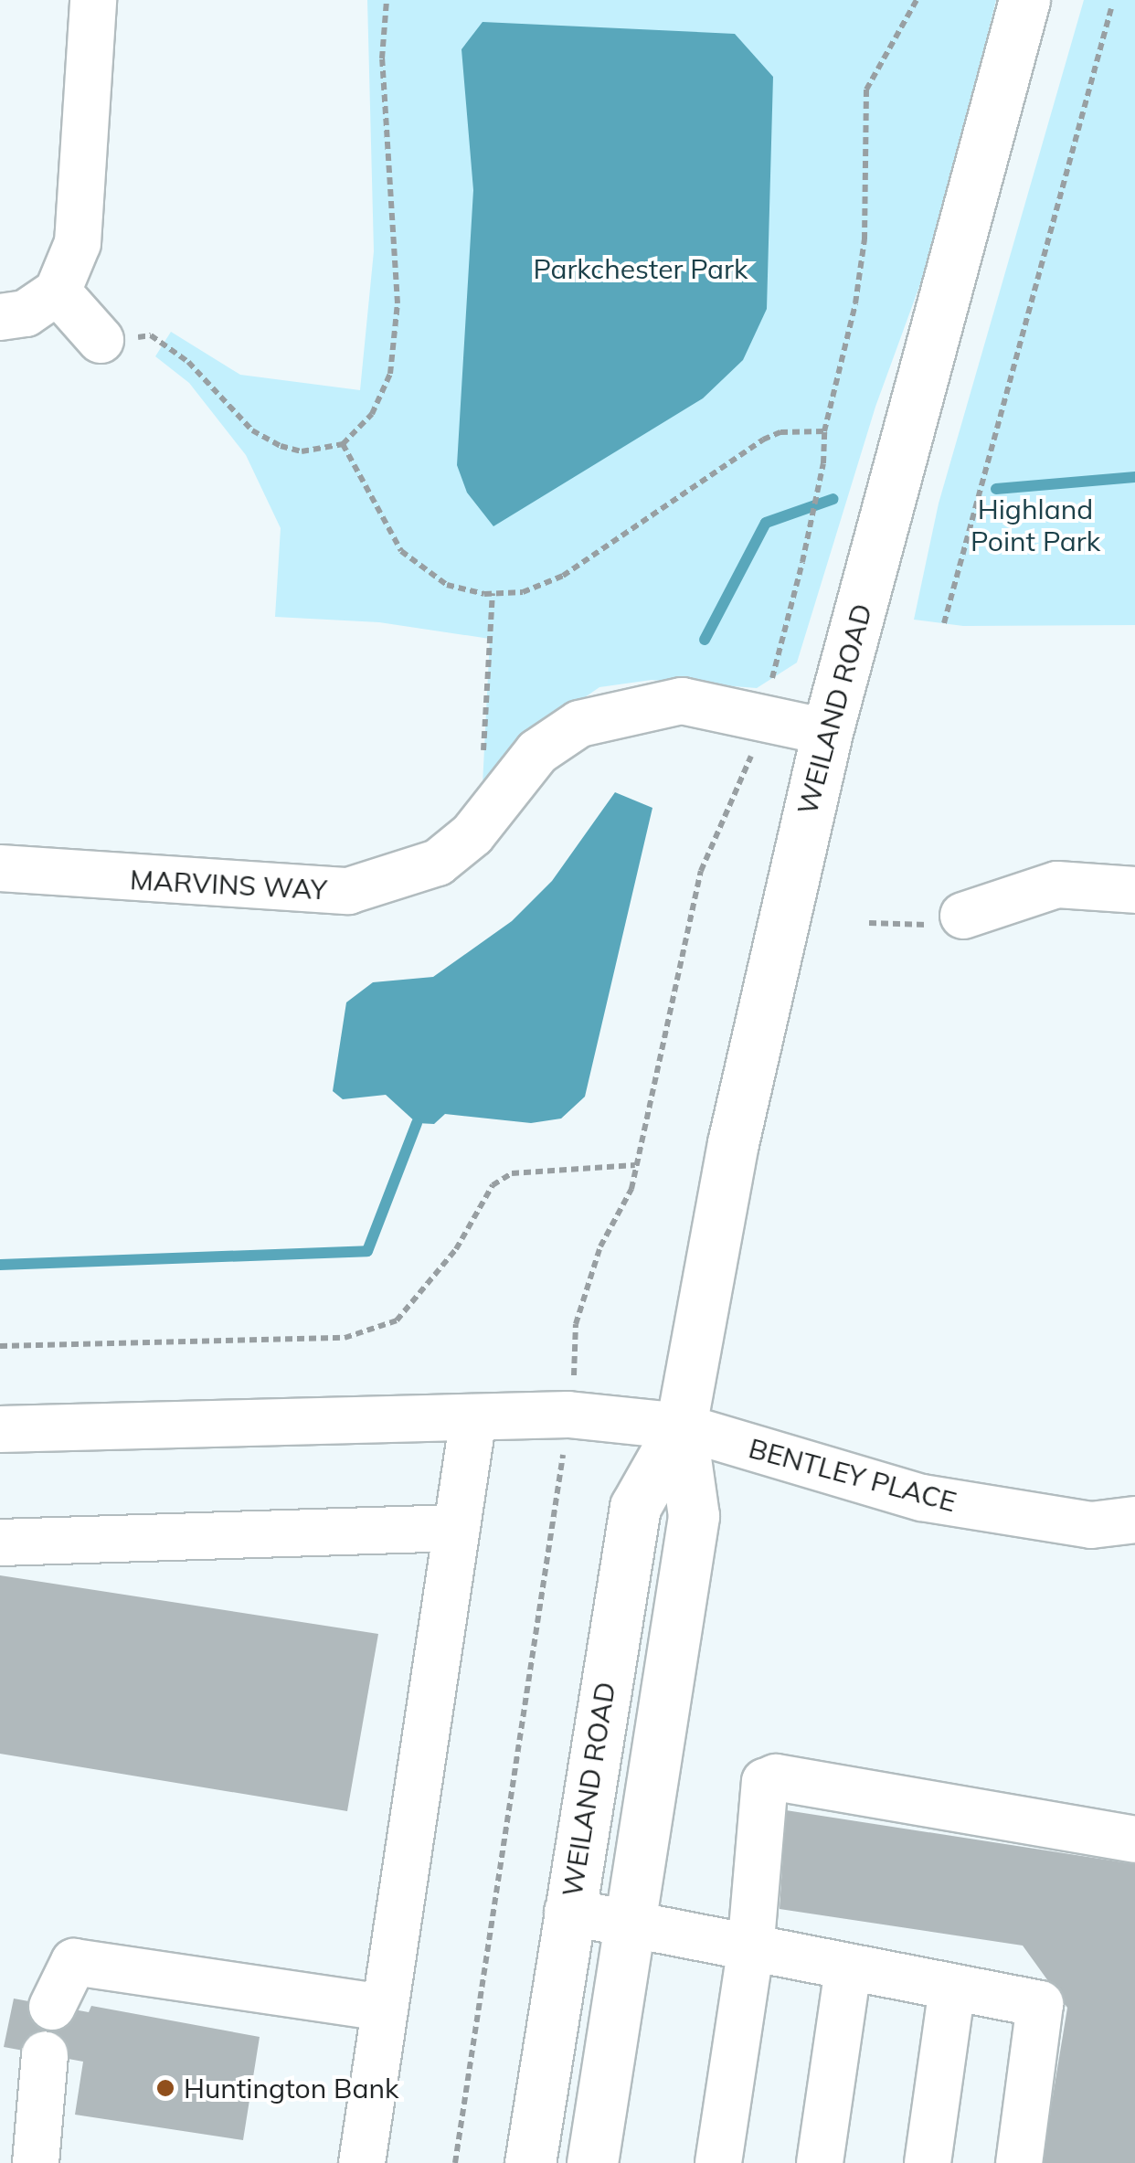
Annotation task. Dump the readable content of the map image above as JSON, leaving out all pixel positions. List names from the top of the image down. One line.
{"streets":{"main road":["WEILAND ROAD"],"street":["MARVINS WAY","BENTLEY PLACE"]},"crossings":[["WEILAND ROAD","MARVINS WAY"],["WEILAND ROAD","BENTLEY PLACE"]],"parks":["Parkchester Park","Highland Point Park"],"places":["Huntington Bank"]}
